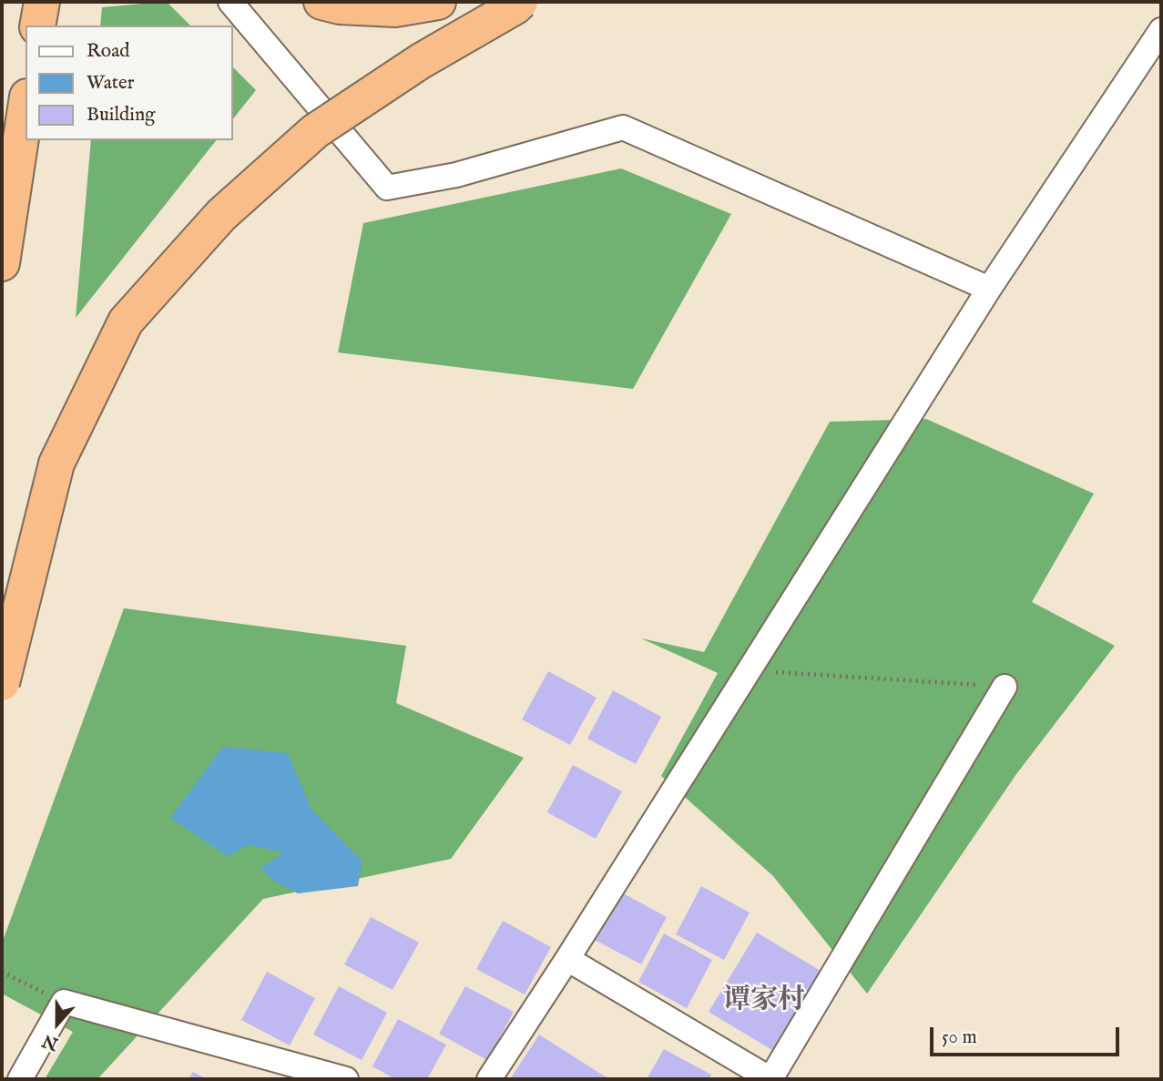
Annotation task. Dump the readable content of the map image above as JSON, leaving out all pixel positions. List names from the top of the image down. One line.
{"districts":["谭家村"],"legend":["Road","Water","Building"],"scale_bar":"50 m","north":"bottom"}
